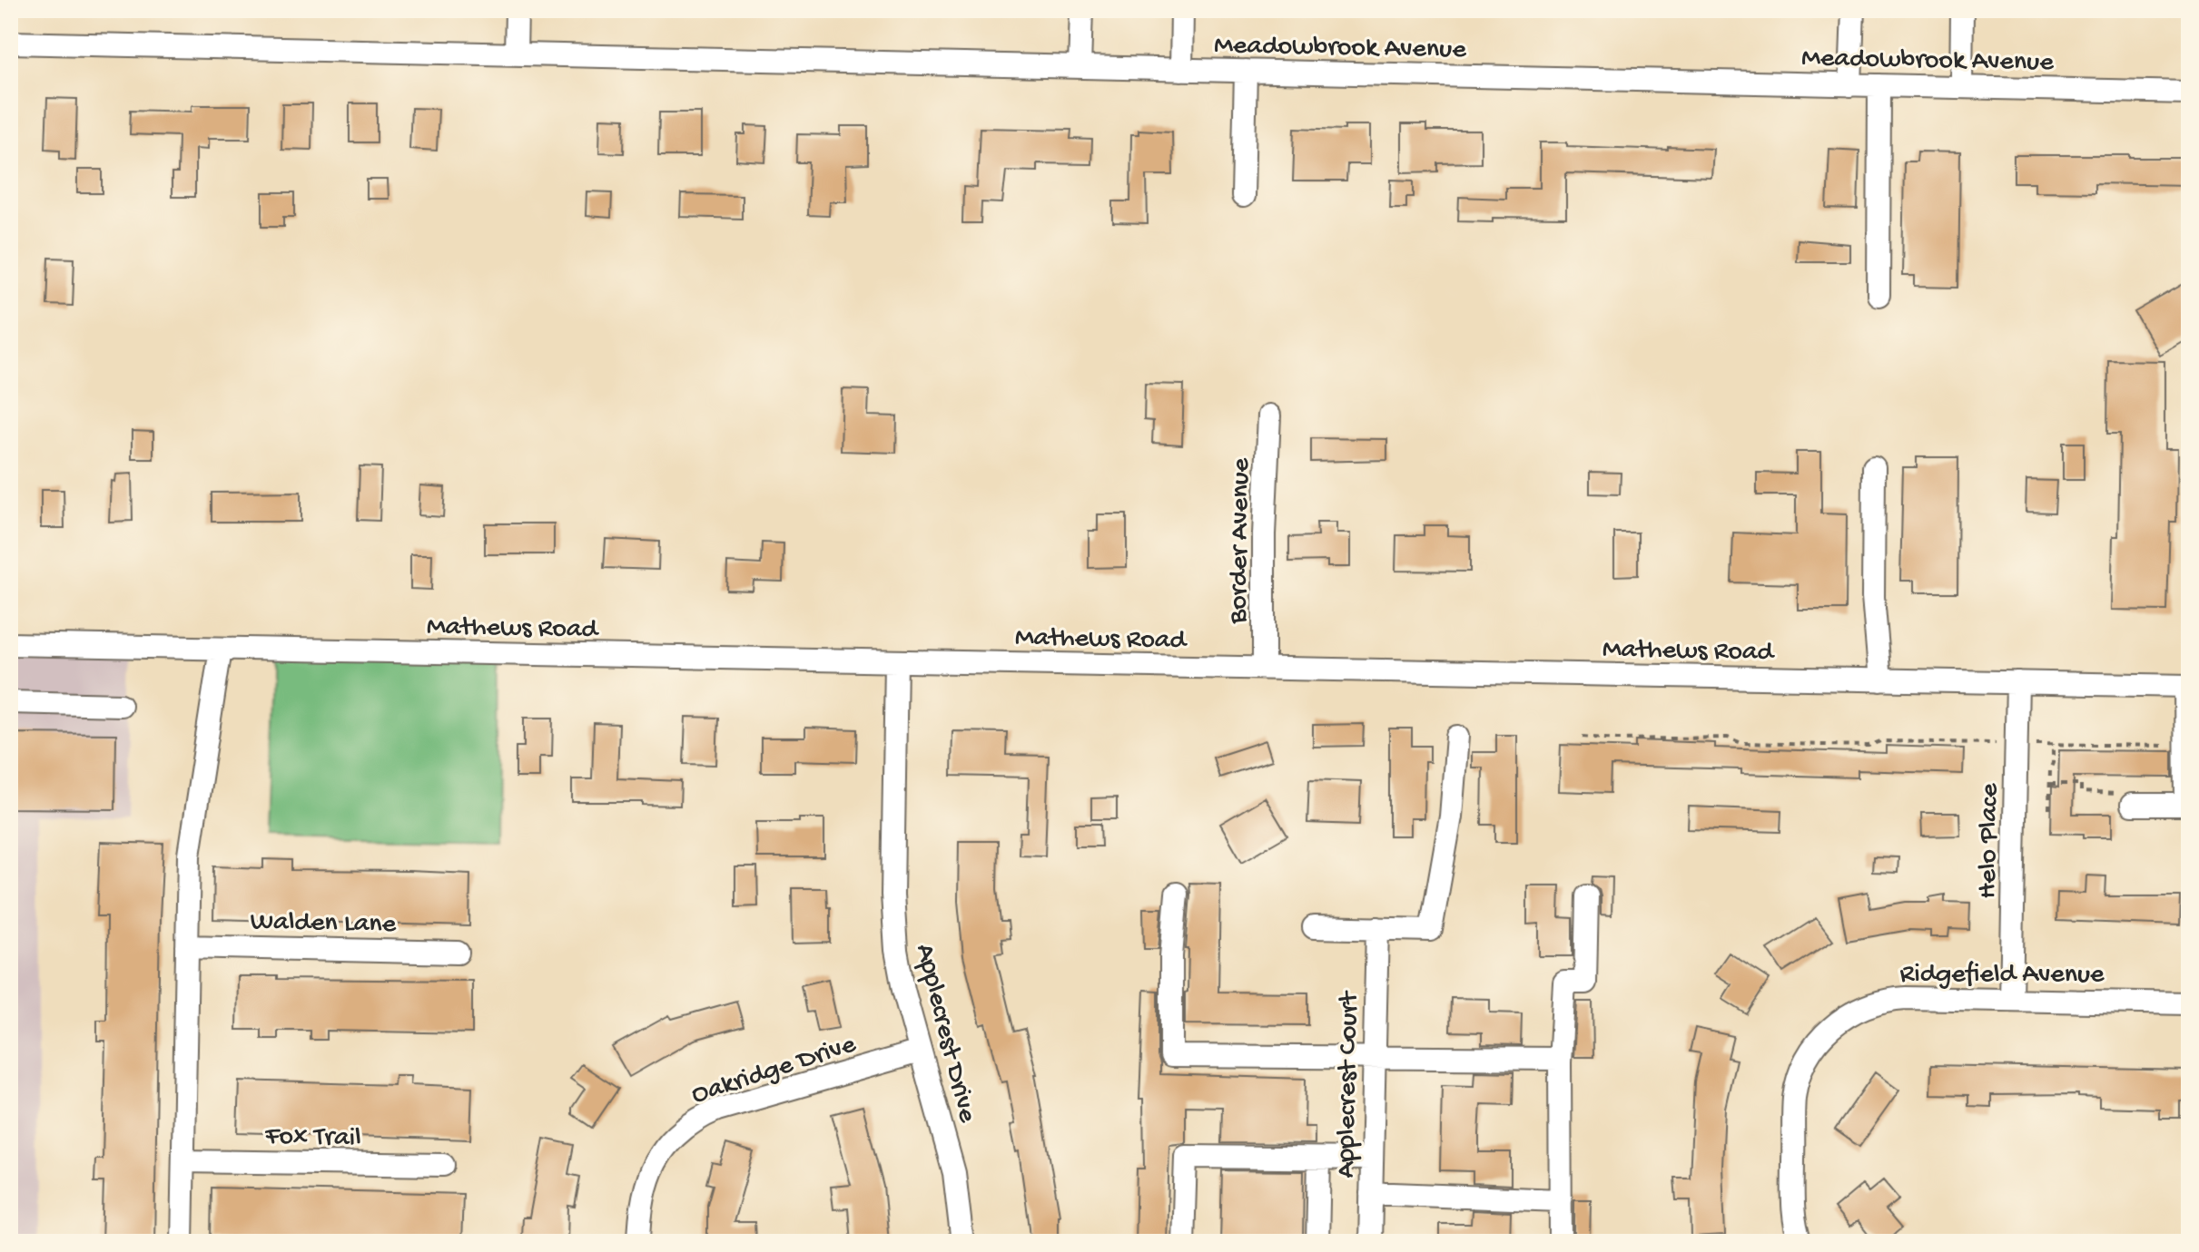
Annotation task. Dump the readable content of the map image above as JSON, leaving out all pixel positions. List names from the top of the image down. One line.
{"streets":{"street":["Meadowbrook Avenue","Border Avenue","Mathews Road","Helo Place","Walden Lane","Ridgefield Avenue","Applecrest Drive","Oakridge Drive","Applecrest Court","Fox Trail"]},"crossings":[["Border Avenue","Mathews Road"],["Mathews Road","Helo Place"],["Mathews Road","Applecrest Drive"],["Helo Place","Ridgefield Avenue"],["Applecrest Drive","Oakridge Drive"]]}
